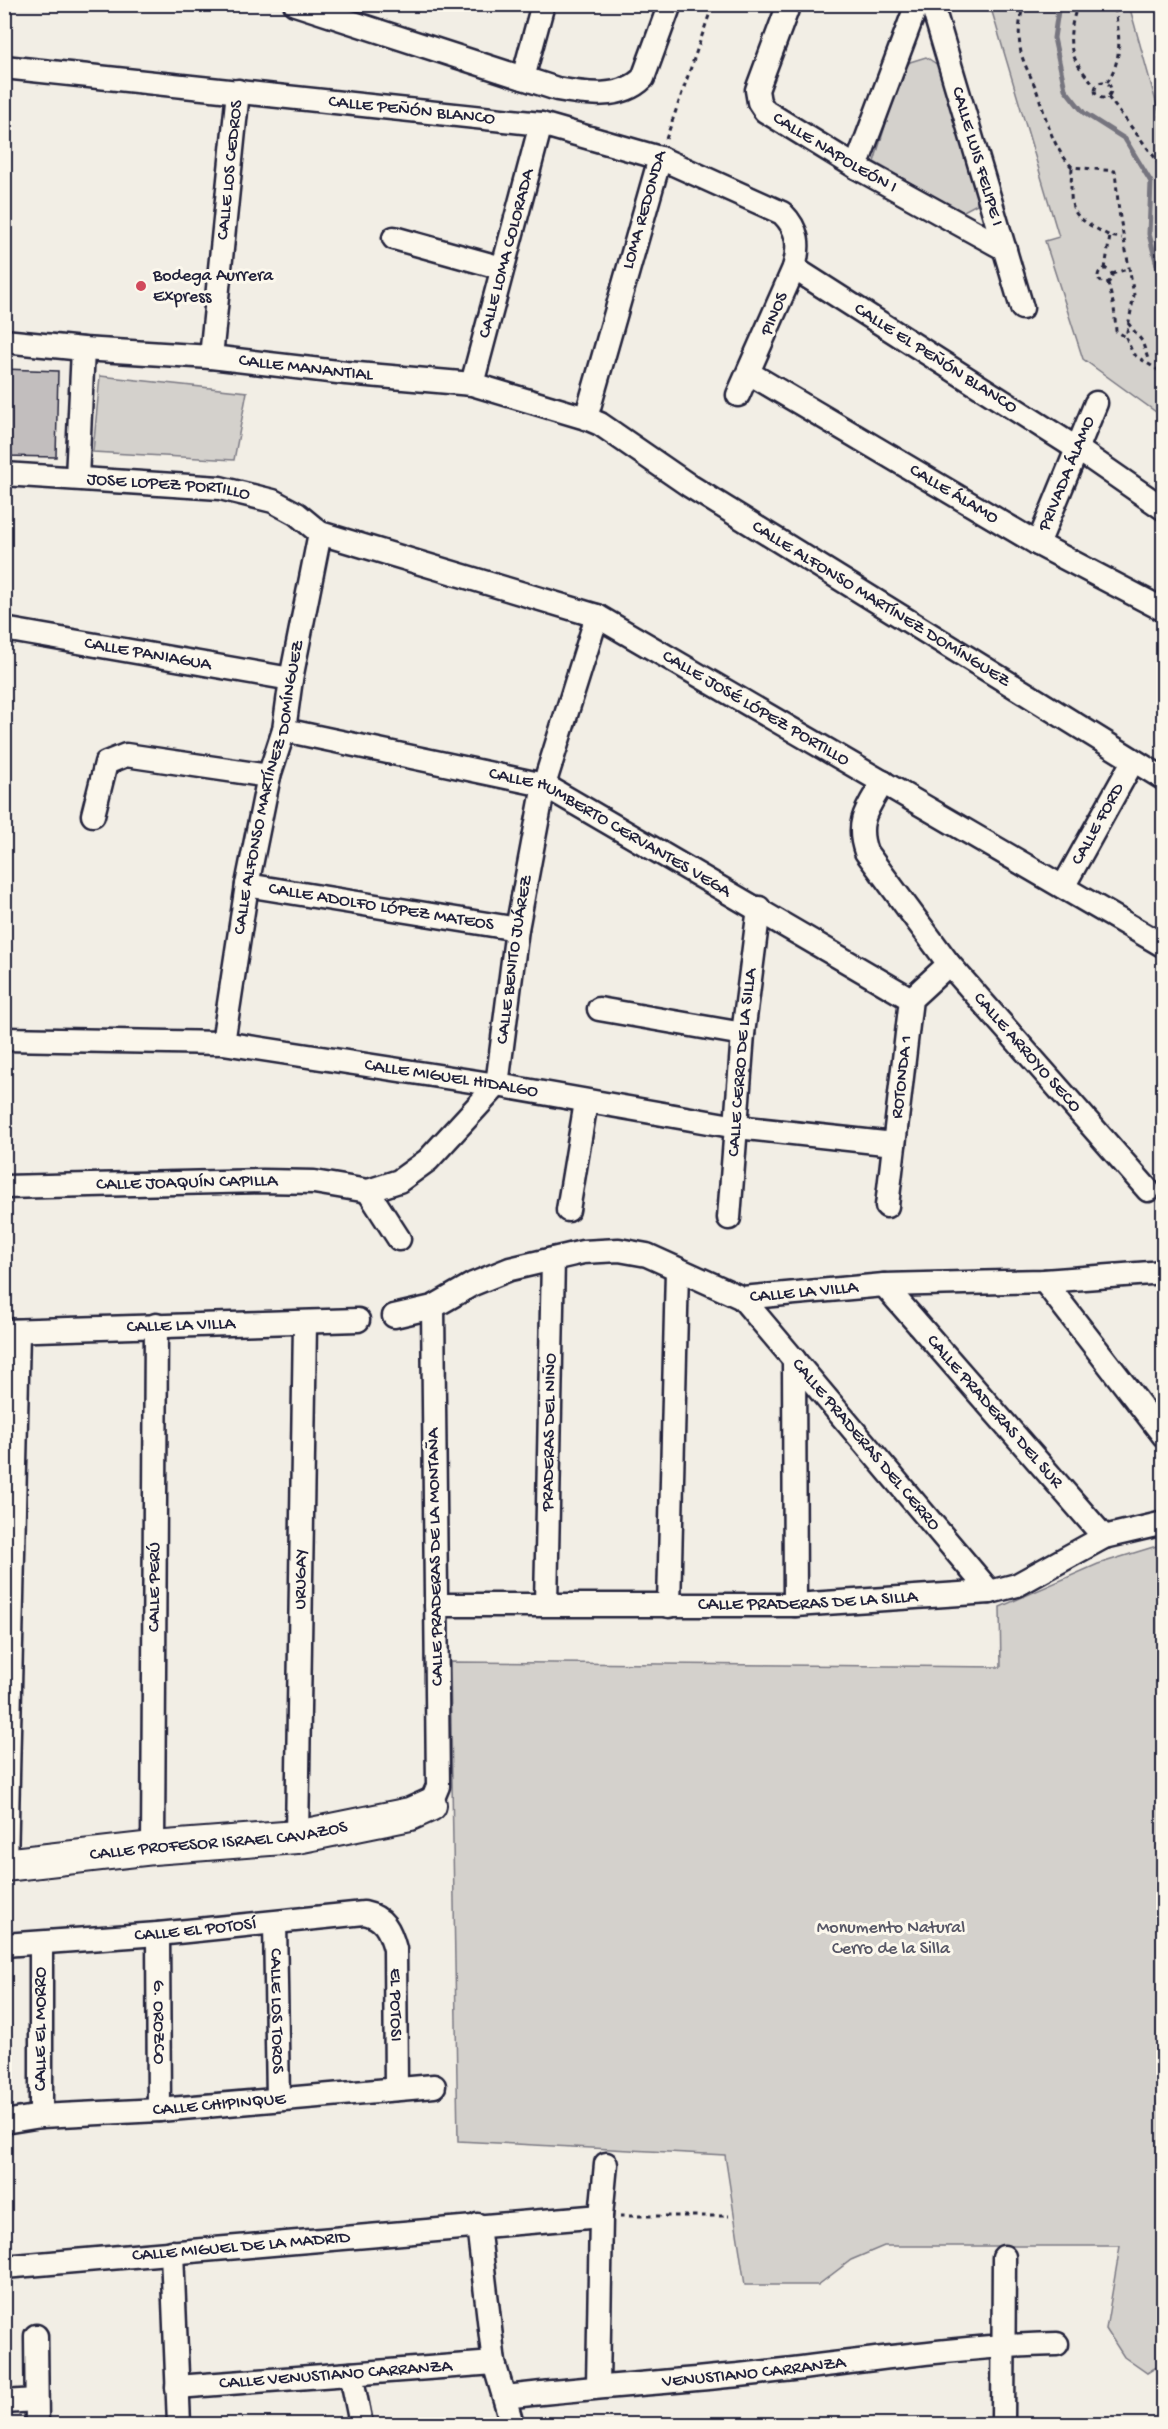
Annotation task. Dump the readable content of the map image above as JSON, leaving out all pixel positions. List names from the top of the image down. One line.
{"streets":{"street":["CALLE PEÑÓN BLANCO","CALLE NAPOLEÓN I","CALLE LUIS FELIPE I","CALLE LOS CEDROS","LOMA REDONDA","CALLE LOMA COLORADA","PINOS","CALLE EL PEÑÓN BLANCO","CALLE MANANTIAL","PRIVADA ÁLAMO","JOSE LOPEZ PORTILLO","CALLE ÁLAMO","CALLE ALFONSO MARTÍNEZ DOMÍNGUEZ","CALLE PANIAGUA","CALLE JOSÉ LÓPEZ PORTILLO","CALLE FORD","CALLE HUMBERTO CERVANTES VEGA","CALLE ADOLFO LÓPEZ MATEOS","CALLE BENITO JUÁREZ","CALLE ARROYO SECO","CALLE CERRO DE LA SILLA","ROTONDA 1","CALLE MIGUEL HIDALGO","CALLE JOAQUÍN CAPILLA","CALLE LA VILLA","CALLE PRADERAS DEL SUR","PRADERAS DEL NIÑO","CALLE PRADERAS DEL CERRO","CALLE PRADERAS DE LA MONTAÑA","URUGAY","CALLE PERÚ","CALLE PRADERAS DE LA SILLA","CALLE PROFESOR ISRAEL CAVAZOS","CALLE EL POTOSÍ","EL POTOSI","CALLE LOS TOROS","G. OROZCO","CALLE EL MORRO","CALLE CHIPINQUE","CALLE MIGUEL DE LA MADRID","VENUSTIANO CARRANZA","CALLE VENUSTIANO CARRANZA"]},"crossings":[["CALLE PEÑÓN BLANCO","CALLE LOS CEDROS"],["CALLE PEÑÓN BLANCO","LOMA REDONDA"],["CALLE PEÑÓN BLANCO","CALLE LOMA COLORADA"],["CALLE PEÑÓN BLANCO","PINOS"],["CALLE NAPOLEÓN I","CALLE LUIS FELIPE I"],["CALLE LOS CEDROS","CALLE MANANTIAL"],["LOMA REDONDA","CALLE MANANTIAL"],["LOMA REDONDA","CALLE ALFONSO MARTÍNEZ DOMÍNGUEZ"],["CALLE LOMA COLORADA","CALLE MANANTIAL"],["PINOS","CALLE EL PEÑÓN BLANCO"],["PINOS","CALLE ÁLAMO"],["CALLE EL PEÑÓN BLANCO","PRIVADA ÁLAMO"],["CALLE MANANTIAL","CALLE ALFONSO MARTÍNEZ DOMÍNGUEZ"],["PRIVADA ÁLAMO","CALLE ÁLAMO"],["JOSE LOPEZ PORTILLO","CALLE ALFONSO MARTÍNEZ DOMÍNGUEZ"],["JOSE LOPEZ PORTILLO","CALLE JOSÉ LÓPEZ PORTILLO"],["CALLE ALFONSO MARTÍNEZ DOMÍNGUEZ","CALLE PANIAGUA"],["CALLE ALFONSO MARTÍNEZ DOMÍNGUEZ","CALLE JOSÉ LÓPEZ PORTILLO"],["CALLE ALFONSO MARTÍNEZ DOMÍNGUEZ","CALLE FORD"],["CALLE ALFONSO MARTÍNEZ DOMÍNGUEZ","CALLE HUMBERTO CERVANTES VEGA"],["CALLE ALFONSO MARTÍNEZ DOMÍNGUEZ","CALLE ADOLFO LÓPEZ MATEOS"],["CALLE ALFONSO MARTÍNEZ DOMÍNGUEZ","CALLE MIGUEL HIDALGO"],["CALLE JOSÉ LÓPEZ PORTILLO","CALLE FORD"],["CALLE JOSÉ LÓPEZ PORTILLO","CALLE BENITO JUÁREZ"],["CALLE JOSÉ LÓPEZ PORTILLO","CALLE ARROYO SECO"],["CALLE HUMBERTO CERVANTES VEGA","CALLE BENITO JUÁREZ"],["CALLE HUMBERTO CERVANTES VEGA","CALLE CERRO DE LA SILLA"],["CALLE HUMBERTO CERVANTES VEGA","ROTONDA 1"],["CALLE ADOLFO LÓPEZ MATEOS","CALLE BENITO JUÁREZ"],["CALLE BENITO JUÁREZ","CALLE MIGUEL HIDALGO"],["CALLE CERRO DE LA SILLA","CALLE MIGUEL HIDALGO"],["ROTONDA 1","CALLE MIGUEL HIDALGO"],["CALLE LA VILLA","CALLE PRADERAS DEL SUR"],["CALLE LA VILLA","PRADERAS DEL NIÑO"],["CALLE LA VILLA","CALLE PRADERAS DEL CERRO"],["CALLE LA VILLA","CALLE PRADERAS DE LA MONTAÑA"],["CALLE LA VILLA","URUGAY"],["CALLE LA VILLA","CALLE PERÚ"],["CALLE PRADERAS DEL SUR","CALLE PRADERAS DE LA SILLA"],["PRADERAS DEL NIÑO","CALLE PRADERAS DE LA SILLA"],["CALLE PRADERAS DEL CERRO","CALLE PRADERAS DE LA SILLA"],["CALLE PRADERAS DE LA MONTAÑA","CALLE PRADERAS DE LA SILLA"],["CALLE PRADERAS DE LA MONTAÑA","CALLE PROFESOR ISRAEL CAVAZOS"],["URUGAY","CALLE PROFESOR ISRAEL CAVAZOS"],["CALLE PERÚ","CALLE PROFESOR ISRAEL CAVAZOS"],["CALLE EL POTOSÍ","EL POTOSI"],["CALLE EL POTOSÍ","CALLE LOS TOROS"],["CALLE EL POTOSÍ","G. OROZCO"],["CALLE EL POTOSÍ","CALLE EL MORRO"],["EL POTOSI","CALLE CHIPINQUE"],["CALLE LOS TOROS","CALLE CHIPINQUE"],["G. OROZCO","CALLE CHIPINQUE"],["CALLE EL MORRO","CALLE CHIPINQUE"]],"parks":["Monumento Natural Cerro de la Silla"],"places":["Bodega Aurrera Express"]}
